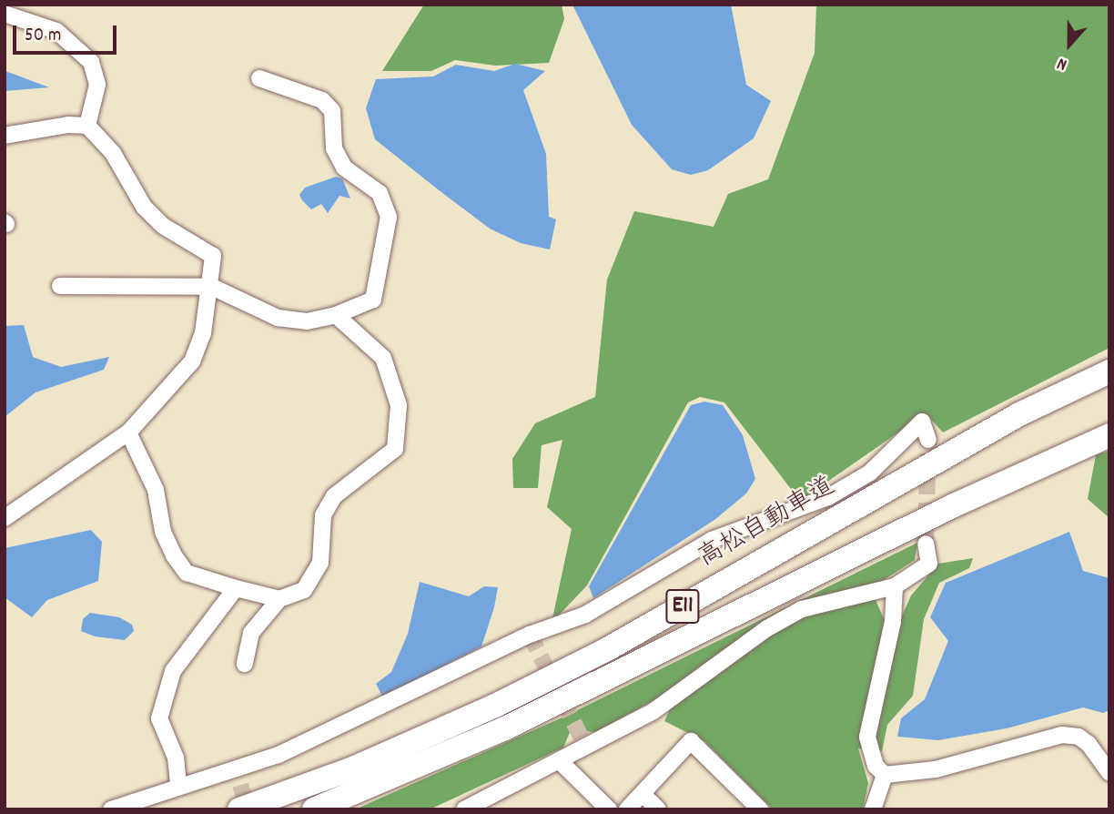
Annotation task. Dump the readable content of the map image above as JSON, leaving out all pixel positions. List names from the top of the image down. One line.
{"streets":{"highway":["高松自動車道","E11"]},"scale_bar":"50 m","north":"bottom"}
